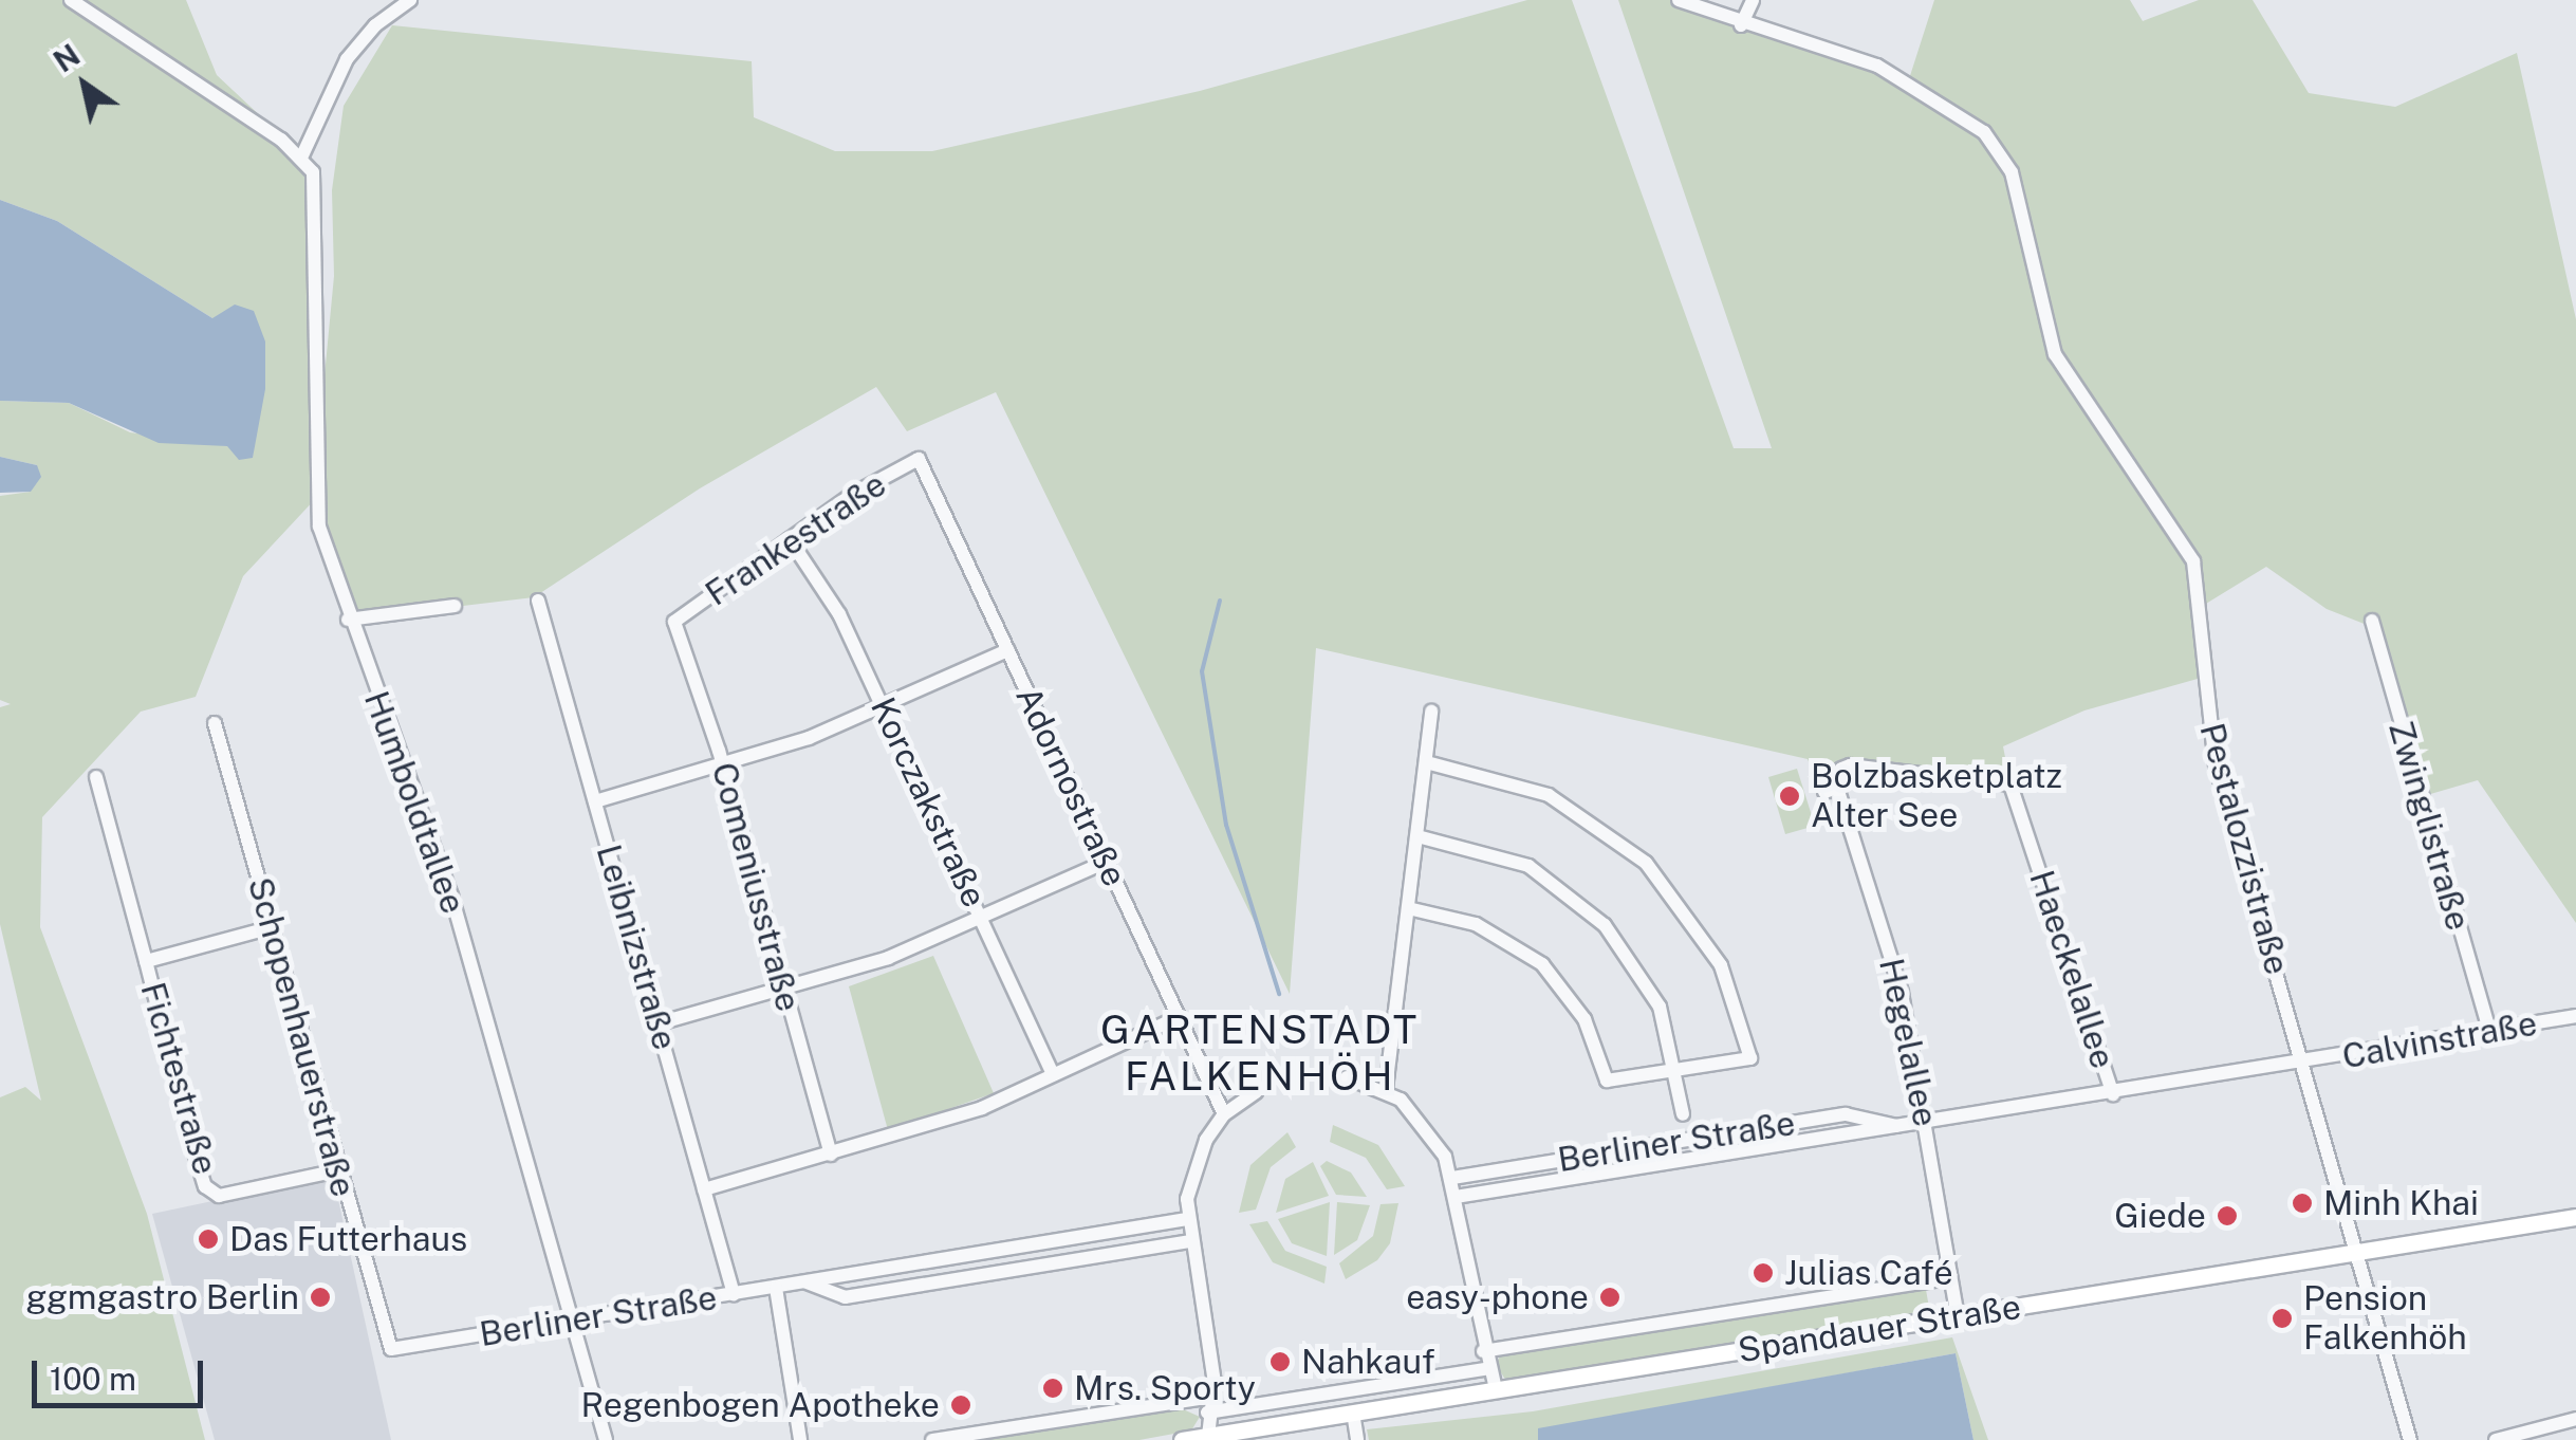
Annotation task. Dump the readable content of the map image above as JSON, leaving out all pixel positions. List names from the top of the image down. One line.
{"streets":{"main road":["Spandauer Straße"],"street":["Frankestraße","Adornostraße","Humboldtallee","Korczakstraße","Zwinglistraße","Pestalozzistraße","Comeniusstraße","Leibnizstraße","Haeckelallee","Schopenhauerstraße","Calvinstraße","Hegelallee","Fichtestraße","Berliner Straße"]},"crossings":[["Frankestraße","Adornostraße"],["Frankestraße","Korczakstraße"],["Frankestraße","Comeniusstraße"],["Humboldtallee","Berliner Straße"],["Zwinglistraße","Calvinstraße"],["Pestalozzistraße","Calvinstraße"],["Pestalozzistraße","Berliner Straße"],["Pestalozzistraße","Spandauer Straße"],["Leibnizstraße","Berliner Straße"],["Haeckelallee","Hegelallee"],["Haeckelallee","Berliner Straße"],["Schopenhauerstraße","Fichtestraße"],["Schopenhauerstraße","Berliner Straße"],["Calvinstraße","Berliner Straße"],["Hegelallee","Berliner Straße"],["Hegelallee","Spandauer Straße"]],"districts":["GARTENSTADT FALKENHÖH"],"places":["Bolzbasketplatz Alter See","Minh Khai","Giede","Das Futterhaus","Julias Café","ggmgastro Berlin","easy-phone","Pension Falkenhöh","Nahkauf","Mrs. Sporty","Regenbogen Apotheke"],"scale_bar":"100 m","north":"top left"}
